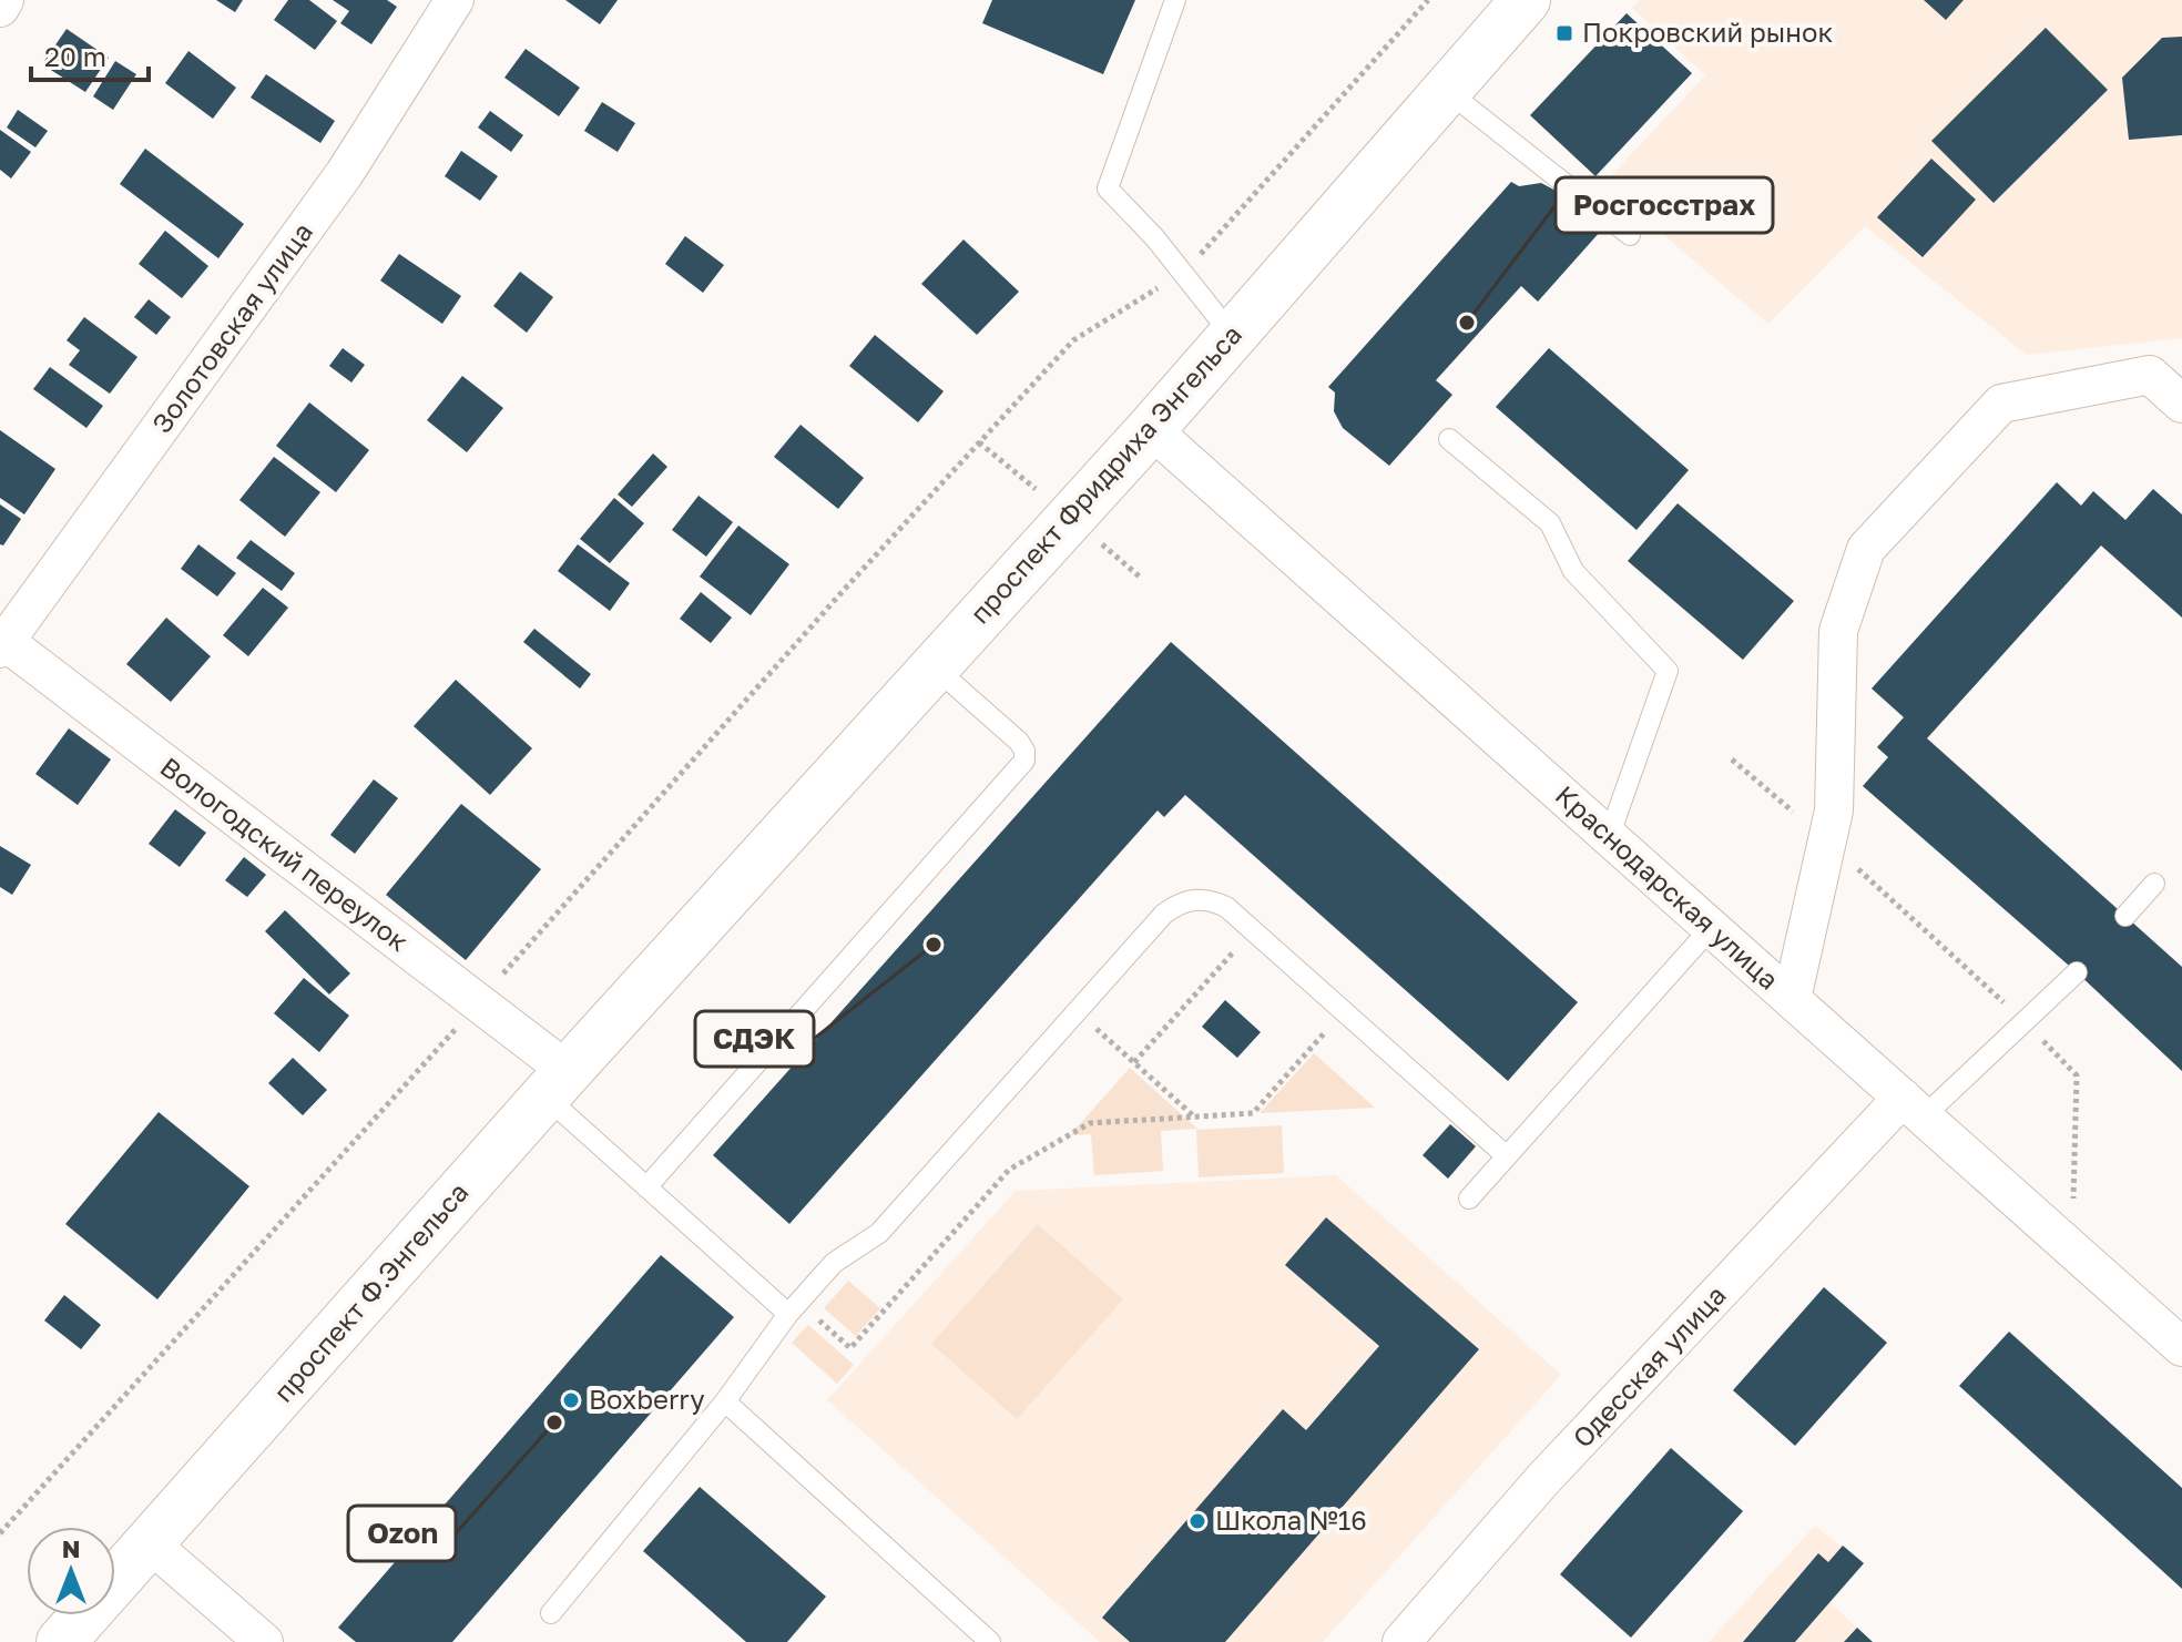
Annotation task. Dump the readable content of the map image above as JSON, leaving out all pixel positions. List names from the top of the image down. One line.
{"streets":{"street":["Золотовская улица","проспект Фридриха Энгельса","Вологодский переулок","Краснодарская улица","проспект Ф.Энгельса","Одесская улица"]},"crossings":[["Золотовская улица","Вологодский переулок"],["проспект Фридриха Энгельса","Краснодарская улица"],["проспект Фридриха Энгельса","проспект Ф.Энгельса"],["Вологодский переулок","проспект Ф.Энгельса"],["Краснодарская улица","Одесская улица"]],"places":{"transit":["Покровский рынок"],"other":["Росгосстрах","СДЭК","Boxberry","Ozon","Школа №16"]},"scale_bar":"20 m","north":"top"}
